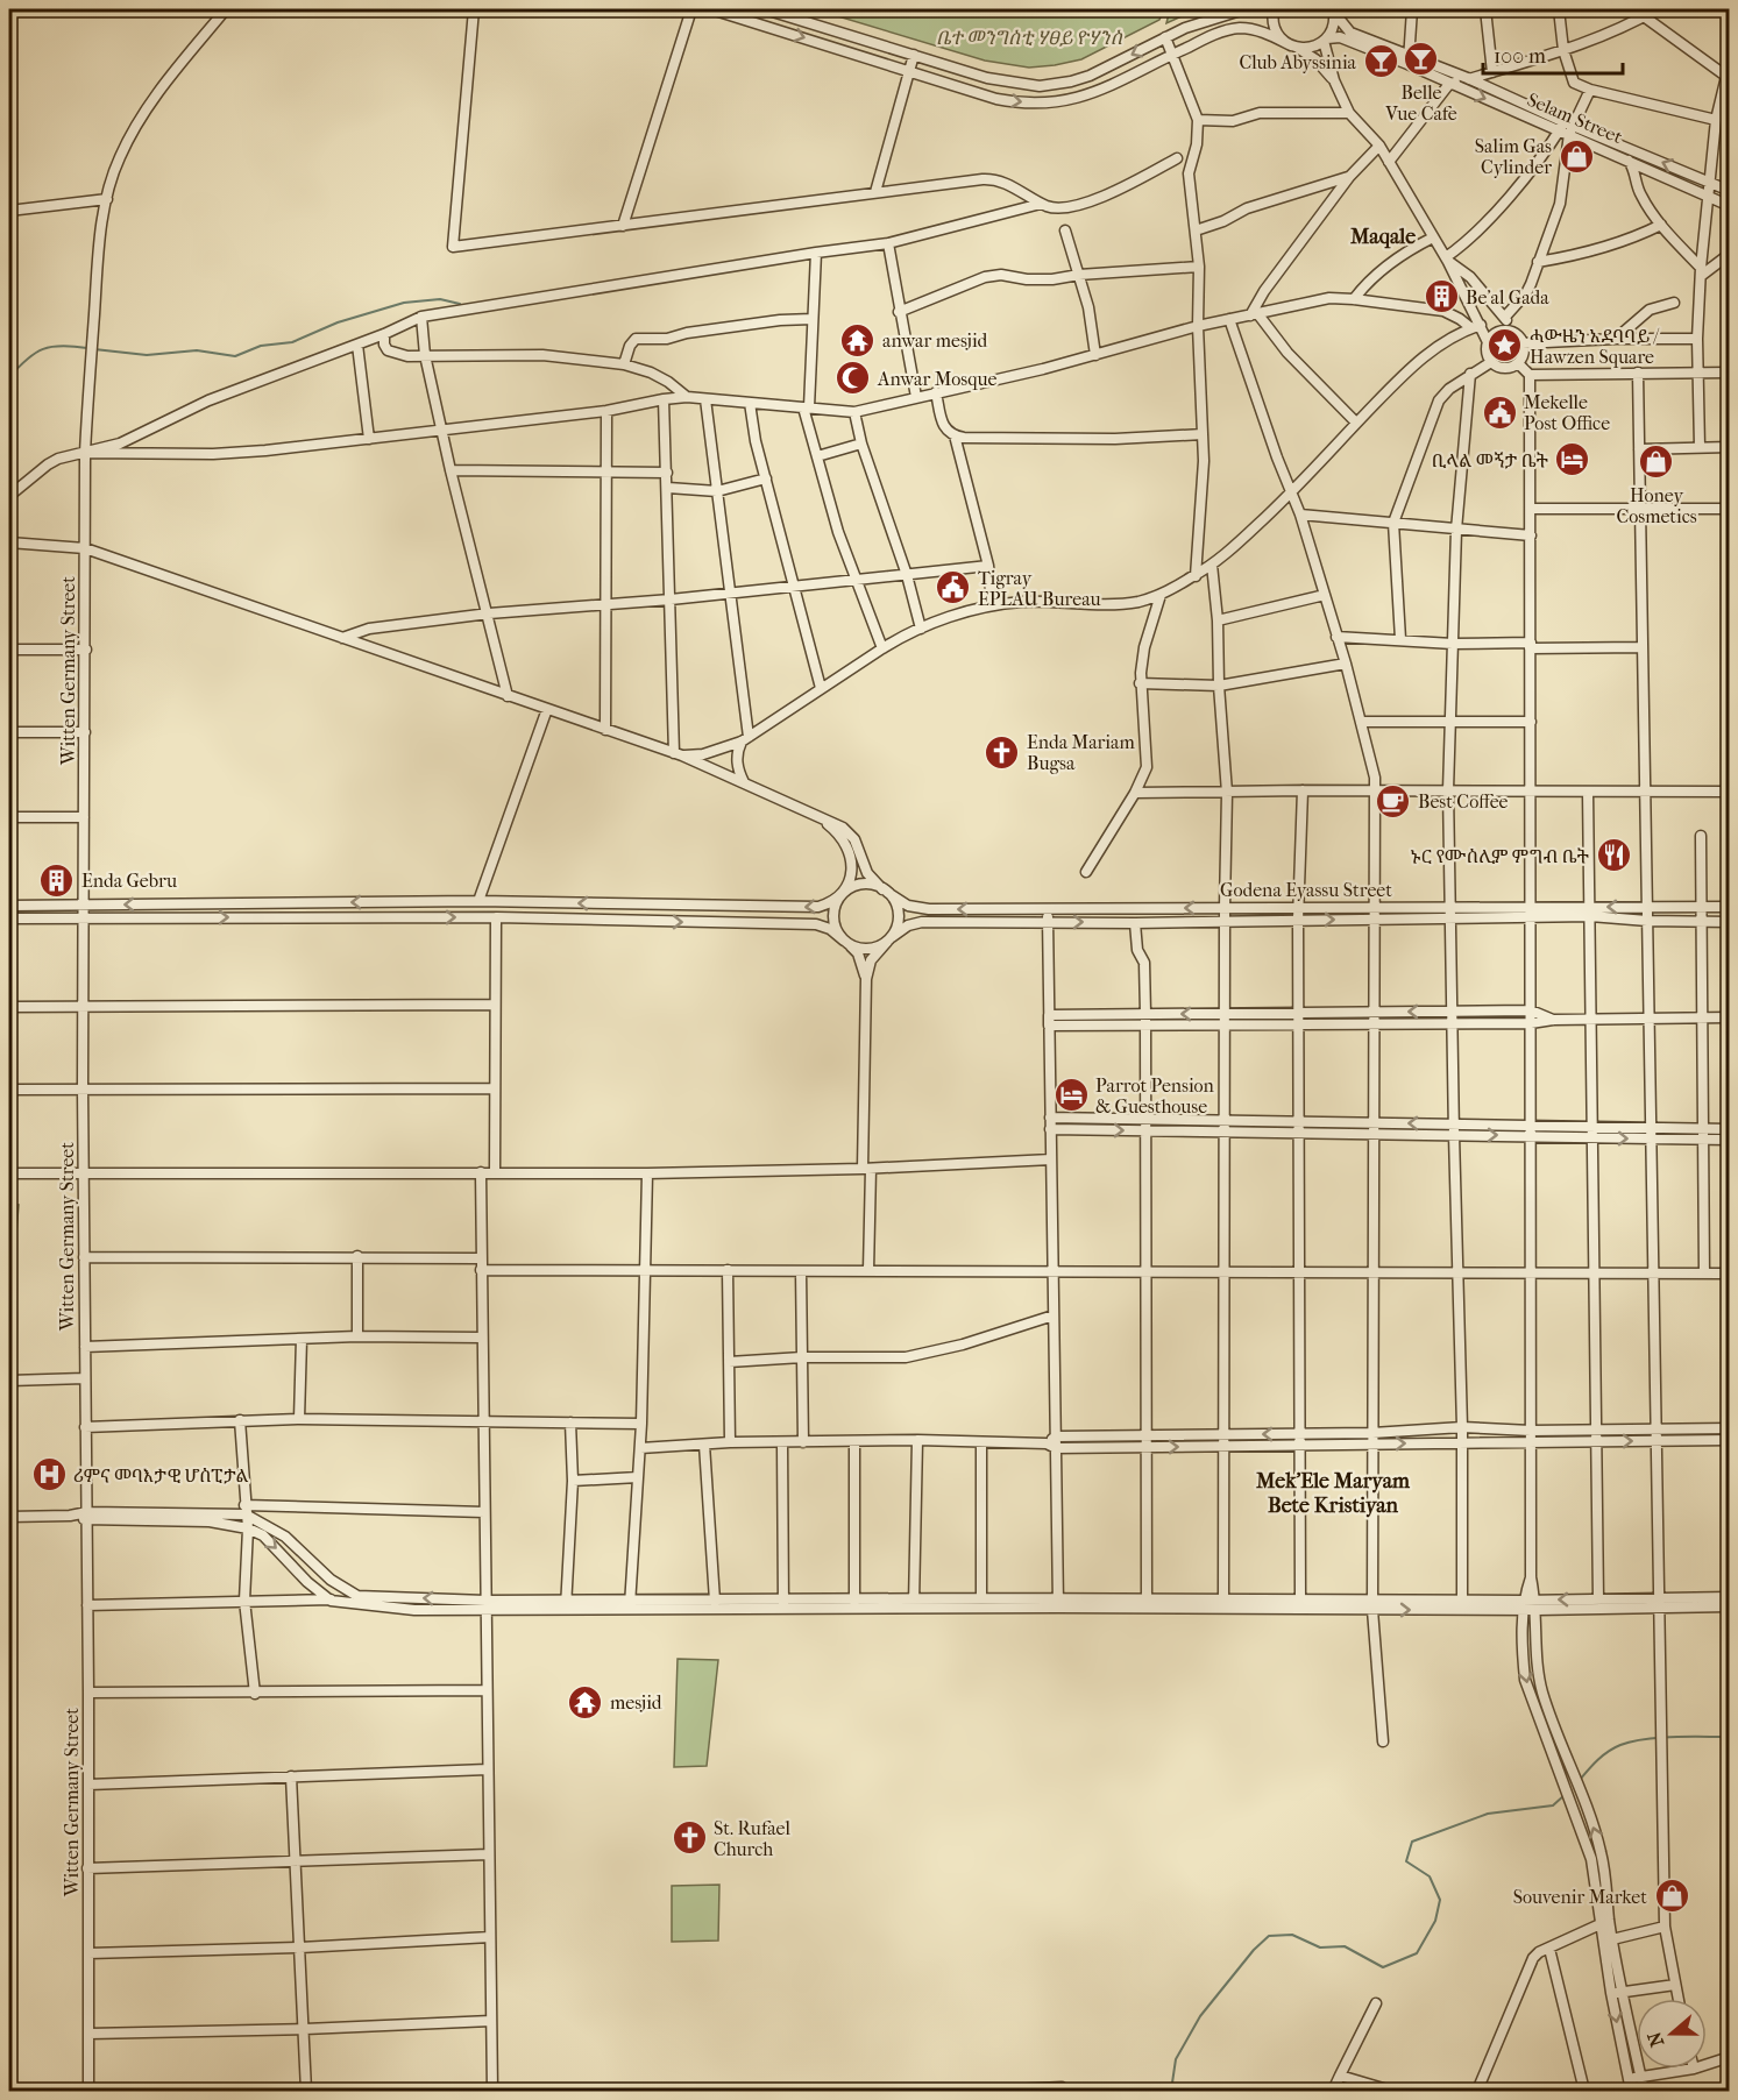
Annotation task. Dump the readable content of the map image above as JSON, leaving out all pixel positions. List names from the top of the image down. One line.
{"streets":{"street":["Selam Street","Witten Germany Street","Godena Eyassu Street"]},"districts":["Maqale","Mek'Ele Maryam Bete Kristiyan"],"parks":["ቤተ መንግስቲ ሃፀይ ዮሃንስ"],"places":{"bar":["Belle Vue Cafe","Club Abyssinia"],"shop":["Salim Gas Cylinder","Honey Cosmetics","Souvenir Market"],"building":["Be'al Gada","Enda Gebru"],"temple":["anwar mesjid","mesjid"],"place":["ሓውዜን አደባባይ / Hawzen Square"],"mosque":["Anwar Mosque"],"public building":["Mekelle Post Office","Tigray EPLAU Bureau"],"hotel":["ቢላል መኝታ ቤት","Parrot Pension & Guesthouse"],"church":["Enda Mariam Bugsa","St. Rufael Church"],"cafe":["Best Coffee"],"restaurant":["ኑር የሙስሊም ምግብ ቤት"],"hospital":["ሪምና መባእታዊ ሆስፒታል"]},"scale_bar":"100 m","north":"left"}
